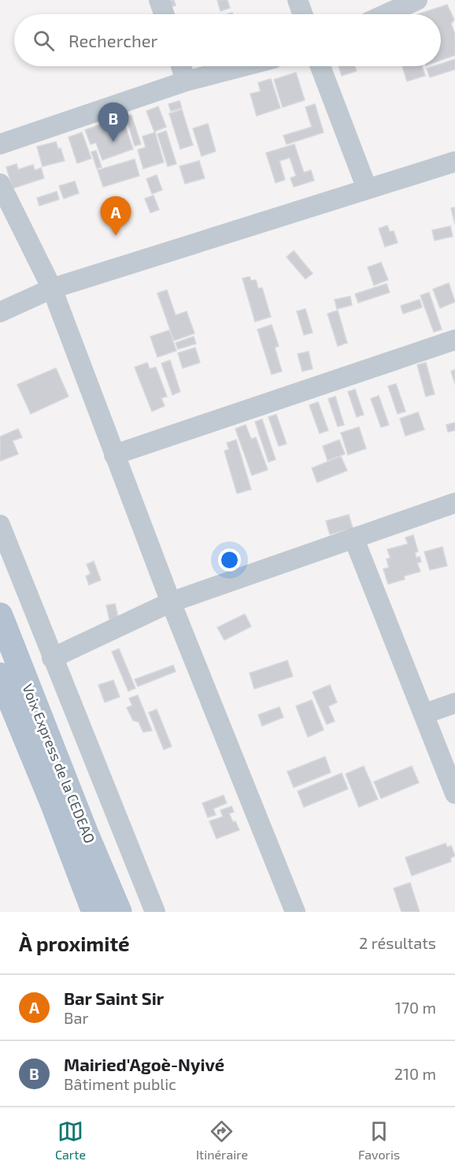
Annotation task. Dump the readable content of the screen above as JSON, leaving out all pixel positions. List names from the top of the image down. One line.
{"streets":{"main road":["Voix Express de la CEDEAO"]},"page":{"search":"Rechercher","pins":["B","A"],"heading":["À proximité","2 résultats"],"list":[{"mark":"A","name":"Bar Saint Sir","note":"Bar","value":"170 m"},{"mark":"B","name":"Mairied'Agoè-Nyivé","note":"Bâtiment public","value":"210 m"}],"nav":["Carte","Itinéraire","Favoris"]}}
